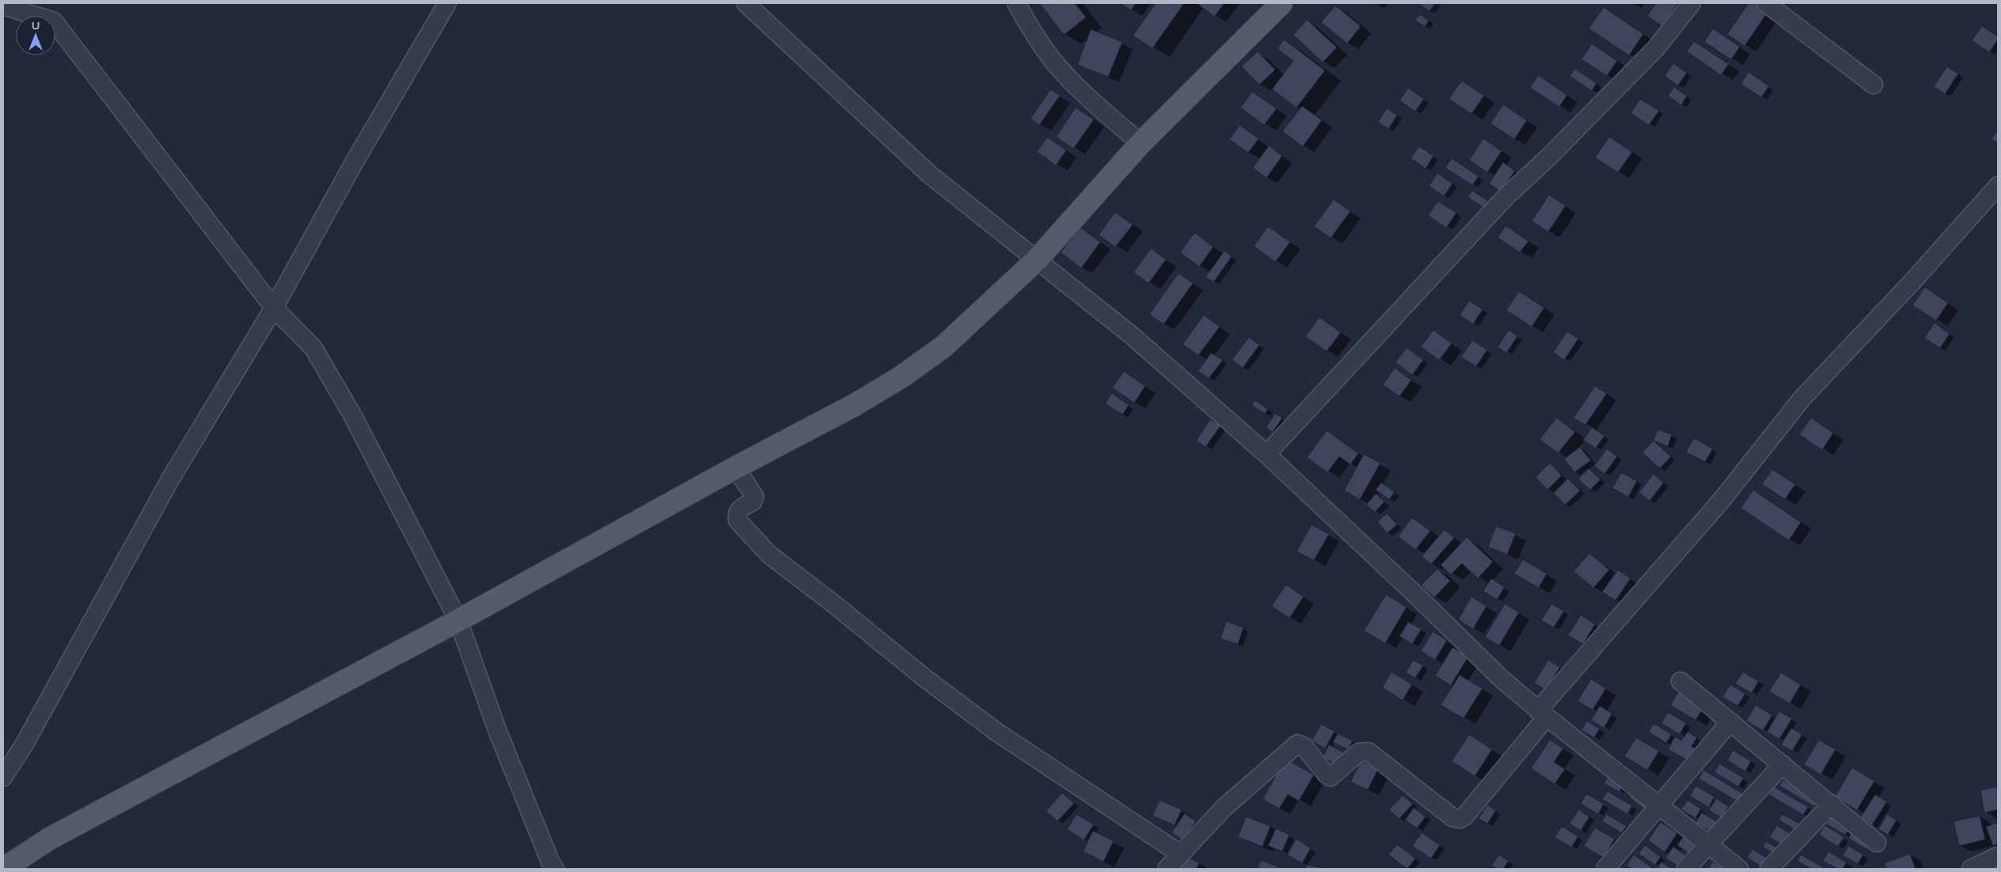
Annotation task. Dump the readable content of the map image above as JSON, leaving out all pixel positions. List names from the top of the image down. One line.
{"north":"top"}
